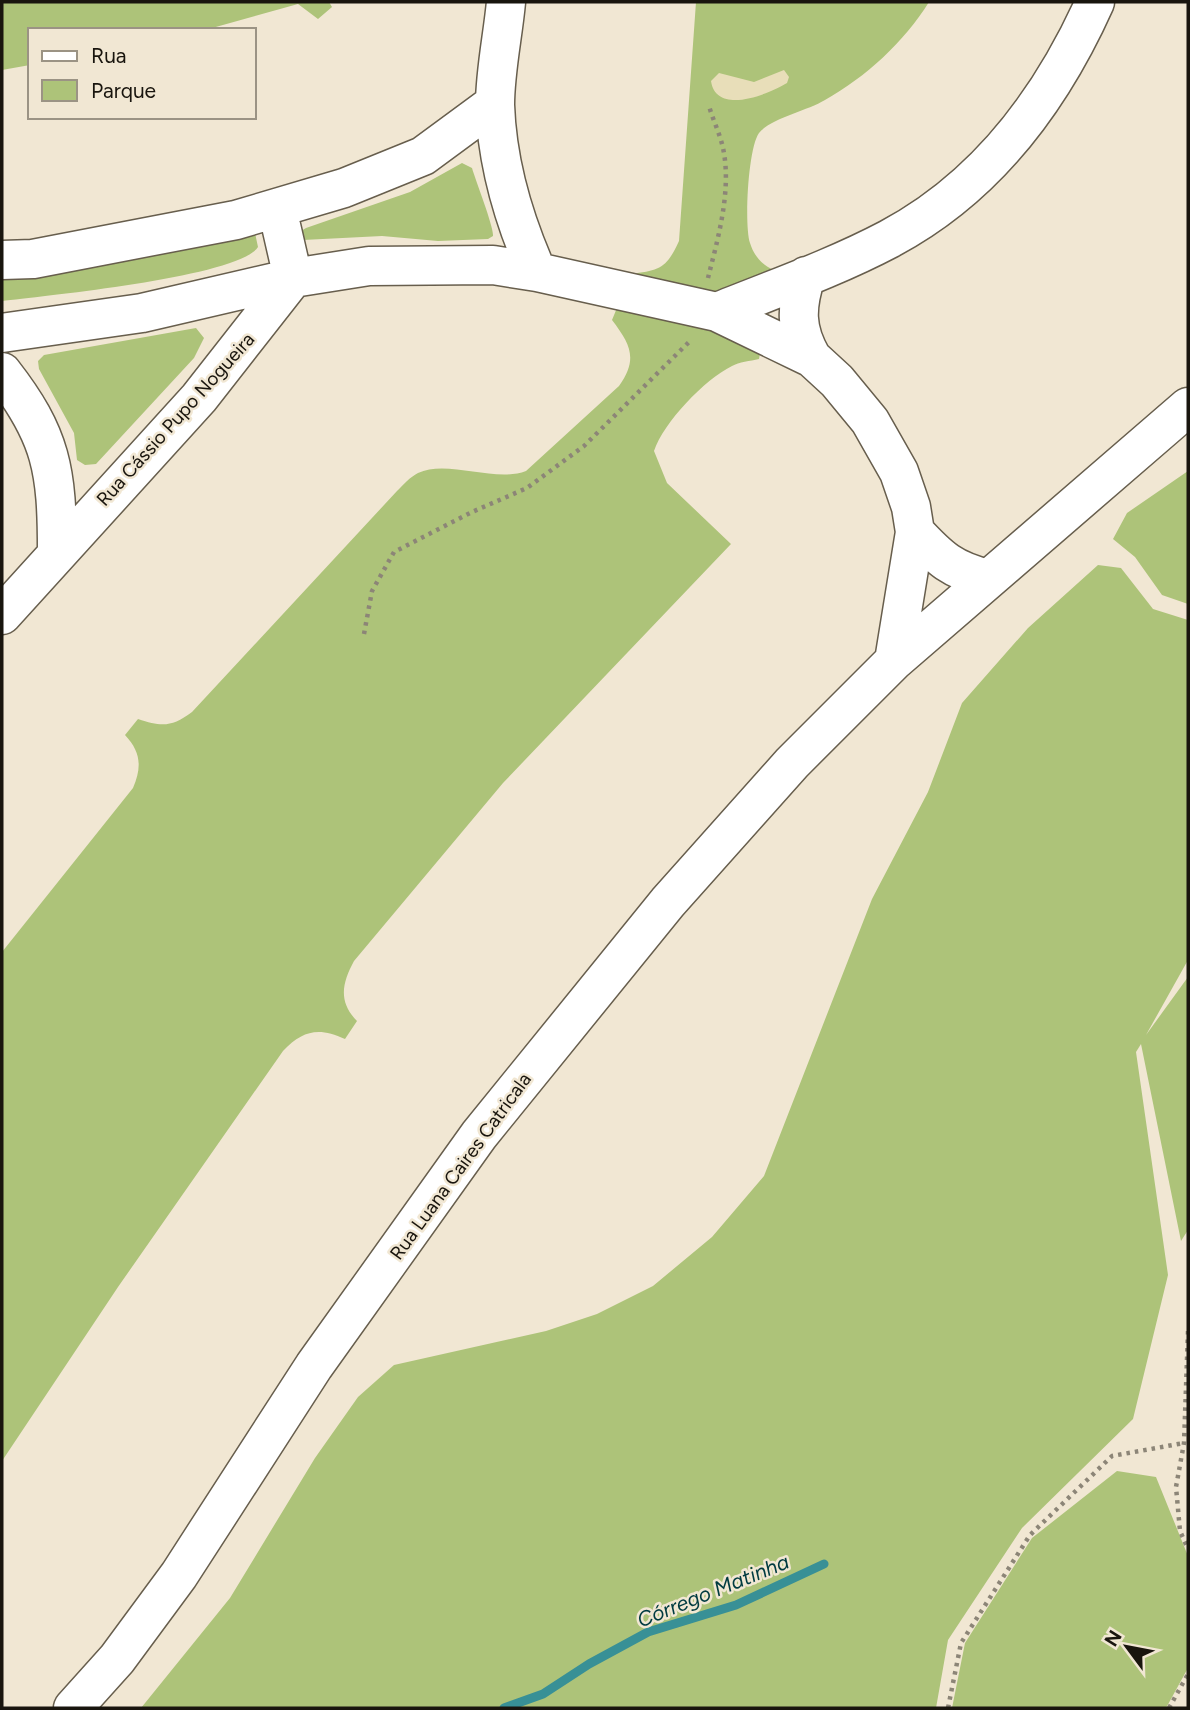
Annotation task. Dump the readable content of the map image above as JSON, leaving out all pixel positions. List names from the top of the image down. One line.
{"streets":{"street":["Rua Cássio Pupo Nogueira","Rua Luana Caires Catricala"]},"water":["Córrego Matinha"],"legend":["Rua","Parque"],"north":"top left"}
